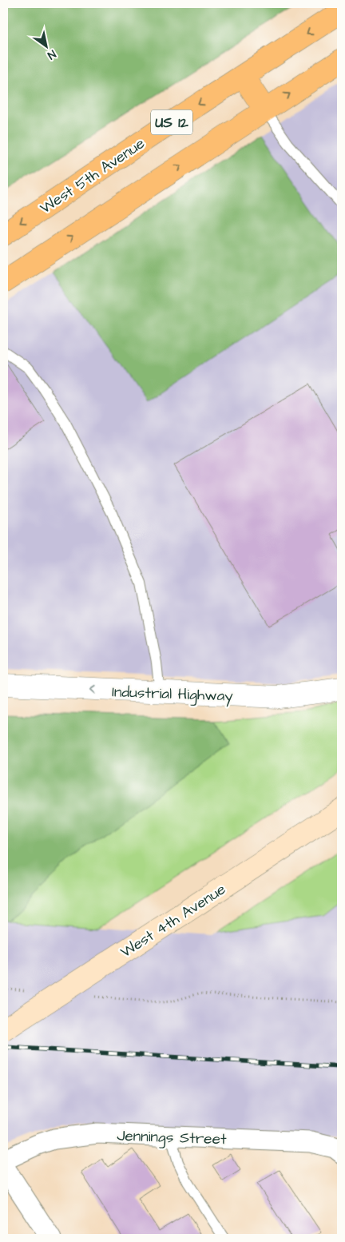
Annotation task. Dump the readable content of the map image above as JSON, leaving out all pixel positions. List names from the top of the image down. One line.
{"streets":{"main road":["US 12","West 5th Avenue","West 4th Avenue"],"street":["Industrial Highway","Jennings Street"]},"one_way":["Industrial Highway"],"north":"bottom right"}
